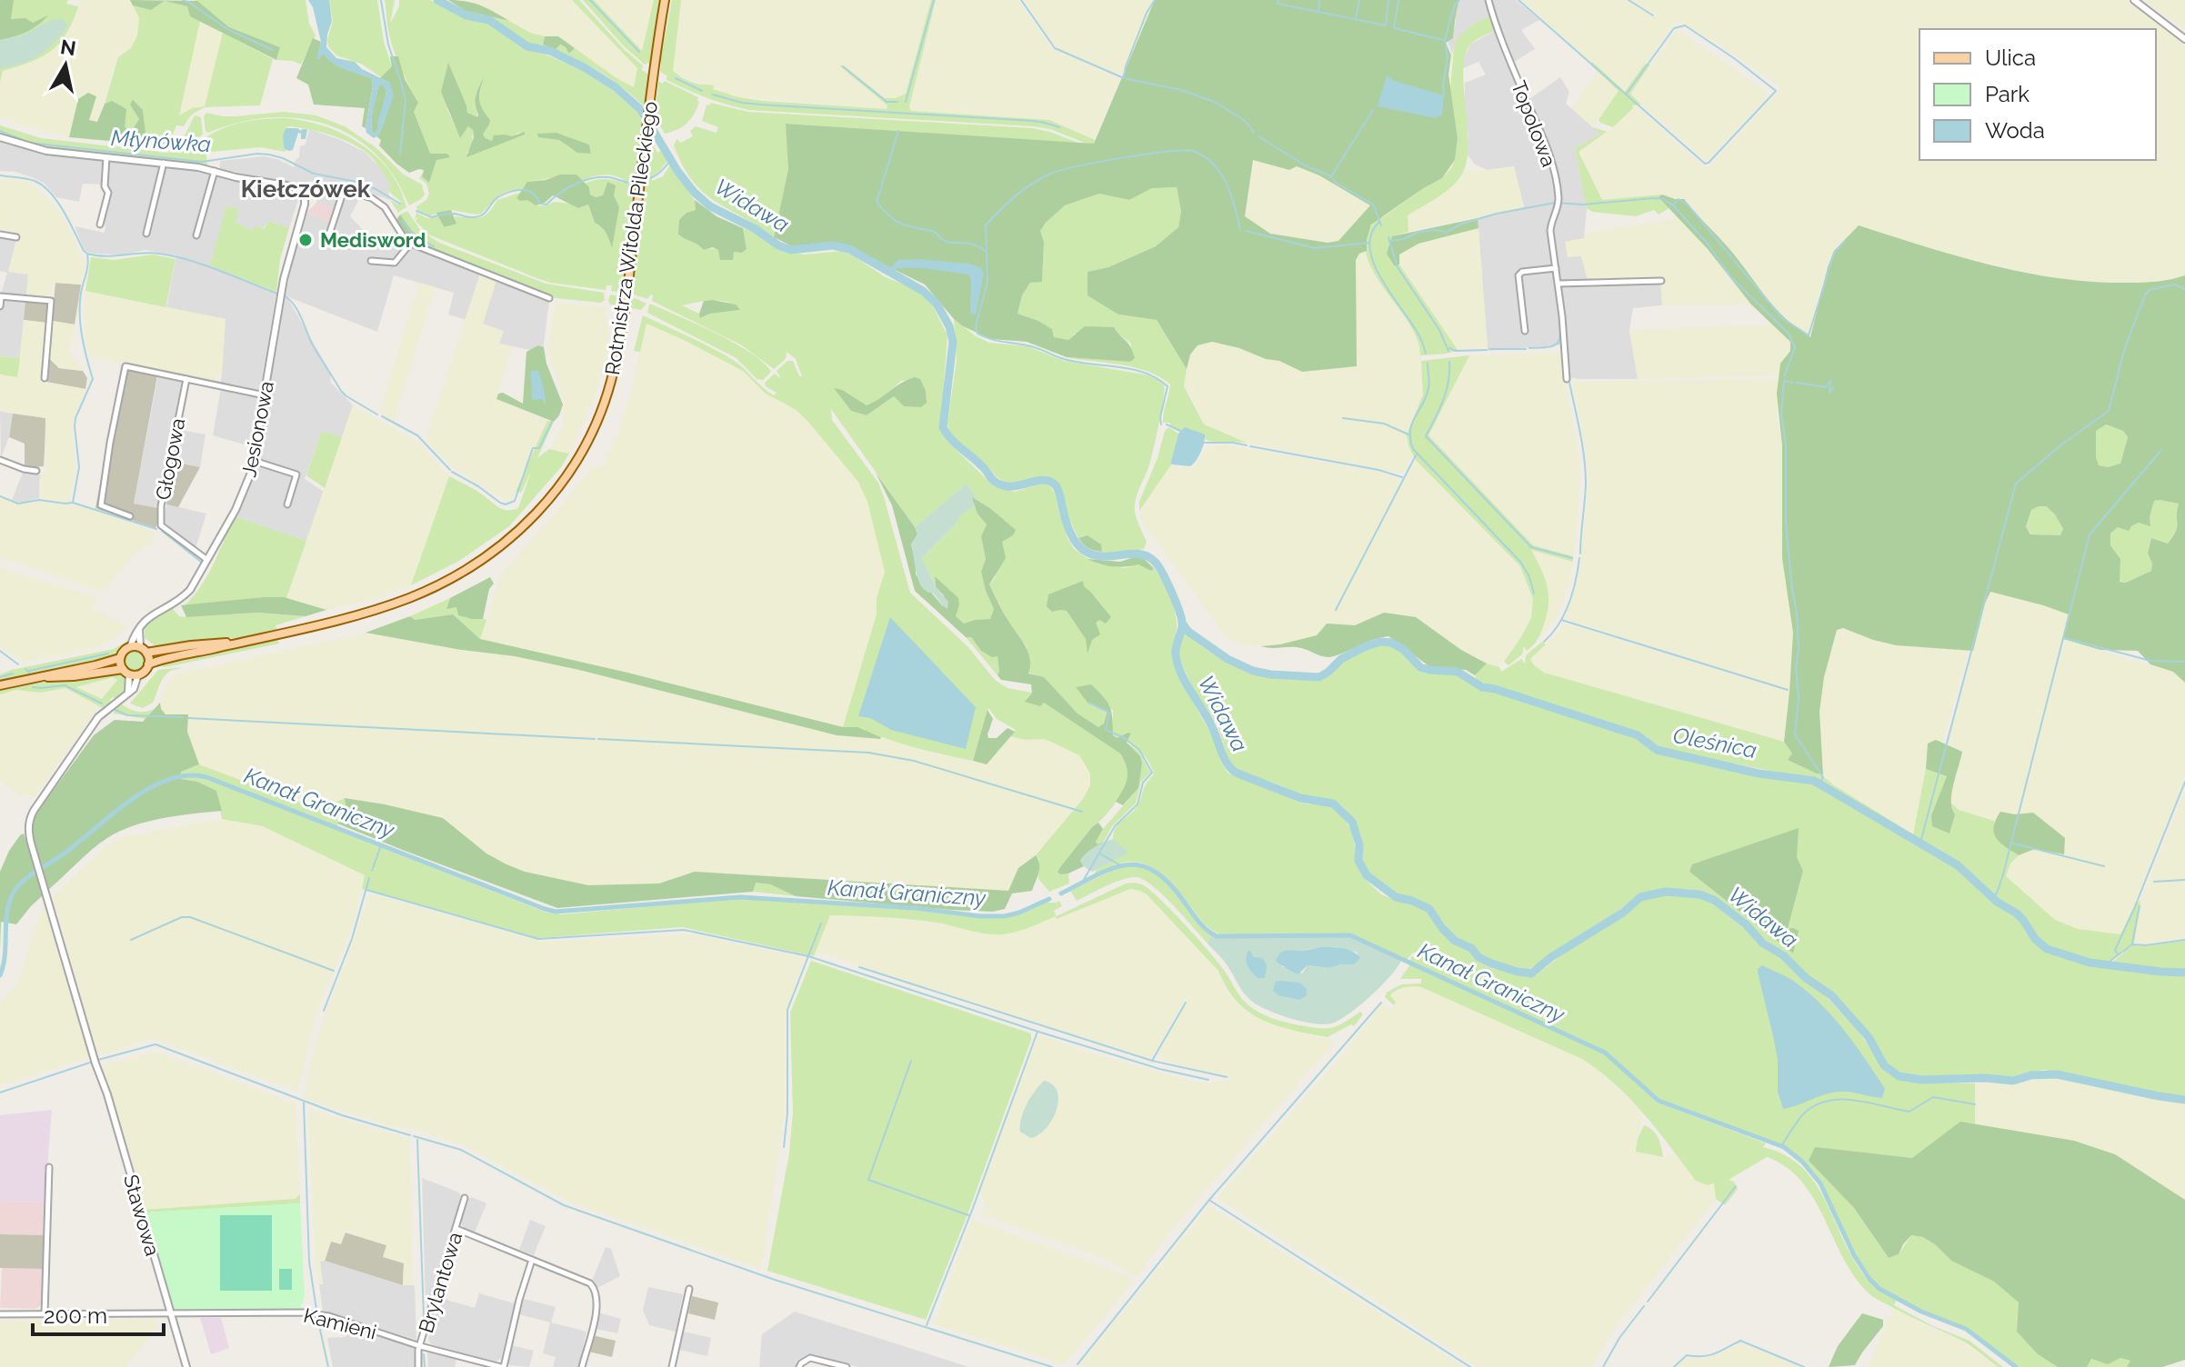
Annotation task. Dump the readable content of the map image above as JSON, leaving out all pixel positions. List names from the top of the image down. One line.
{"streets":{"main road":["Rotmistrza Witolda Pileckiego"],"street":["Topolowa","Jesionowa","Głogowa","Stawowa","Brylantowa","Kamieni"]},"crossings":[["Jesionowa","Głogowa"],["Stawowa","Kamieni"],["Brylantowa","Kamieni"]],"districts":["Kiełczówek"],"water":["Młynówka","Widawa","Oleśnica","Kanał Graniczny"],"places":["Medisword"],"legend":["Ulica","Park","Woda"],"scale_bar":"200 m","north":"top"}
